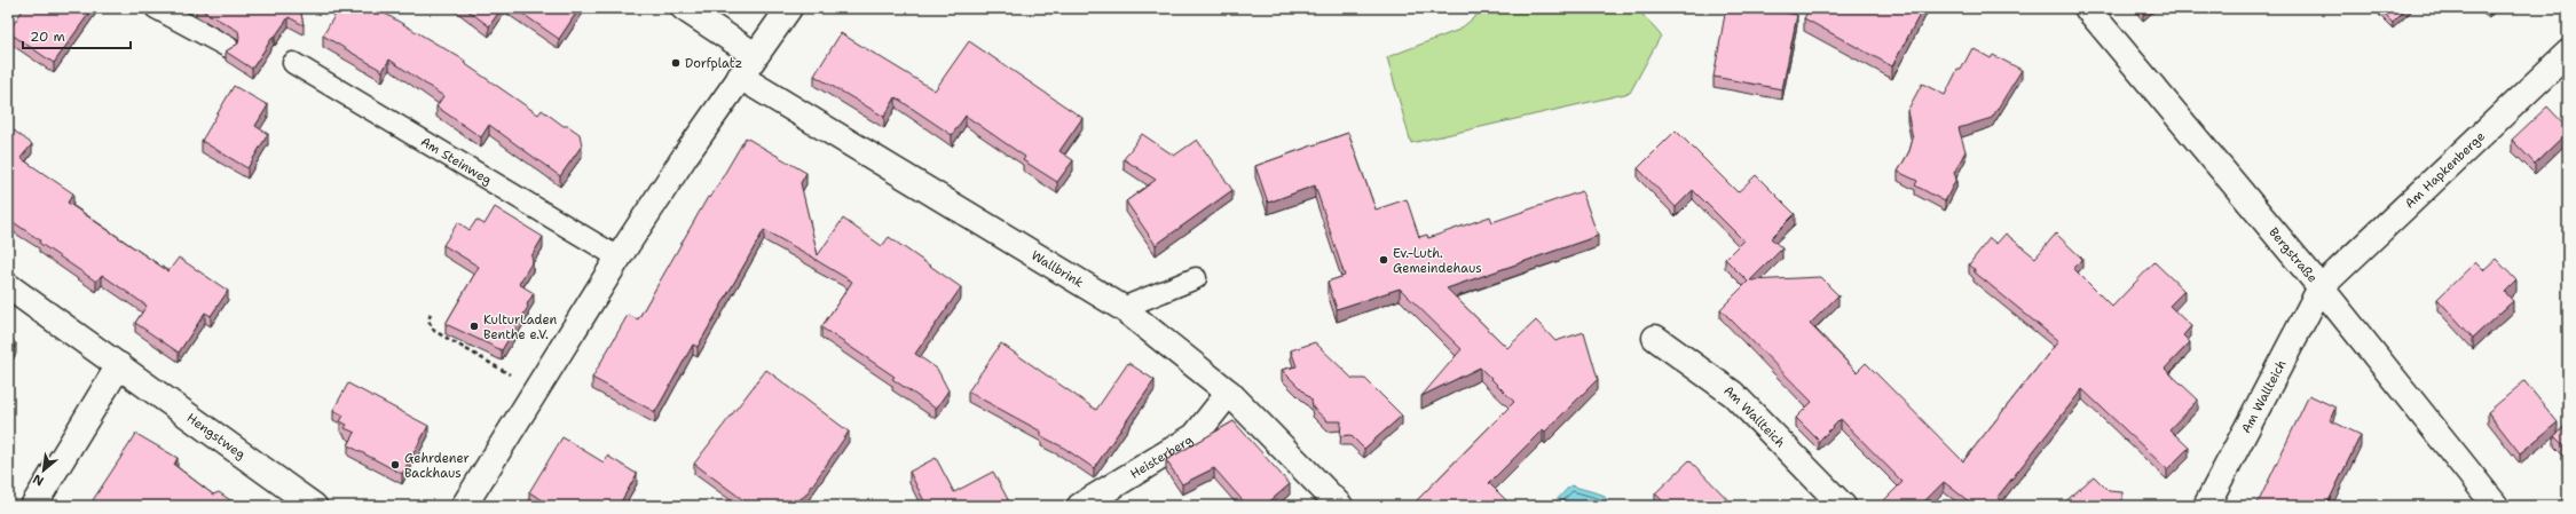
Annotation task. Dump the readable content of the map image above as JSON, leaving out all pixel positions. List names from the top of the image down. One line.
{"streets":{"street":["Am Hapkenberge","Bergstraße","Wallbrink","Am Wallteich","Hengstweg","Heisterberg"],"lane":["Am Steinweg"]},"crossings":[["Am Hapkenberge","Bergstraße"],["Am Hapkenberge","Am Wallteich"],["Bergstraße","Am Wallteich"],["Wallbrink","Heisterberg"]],"places":["Dorfplatz","Ev.-Luth. Gemeindehaus","KulturLaden Benthe e.V.","Gehrdener Backhaus"],"scale_bar":"20 m","north":"bottom left"}
